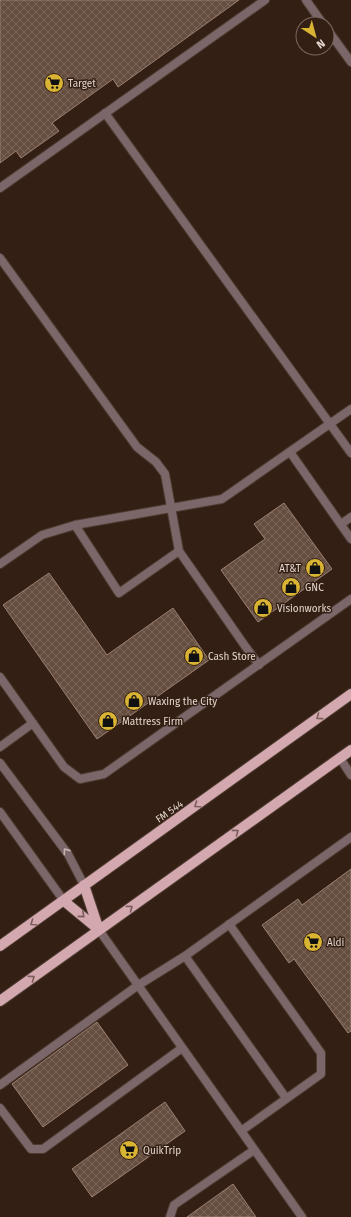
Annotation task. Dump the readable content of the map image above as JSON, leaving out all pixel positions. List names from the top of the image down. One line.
{"streets":{"main road":["FM 544"]},"places":{"supermarket":["Target","Aldi","QuikTrip"],"shop":["AT&T","GNC","Visionworks","Cash Store","Waxing the City","Mattress Firm"]},"north":"bottom right"}
